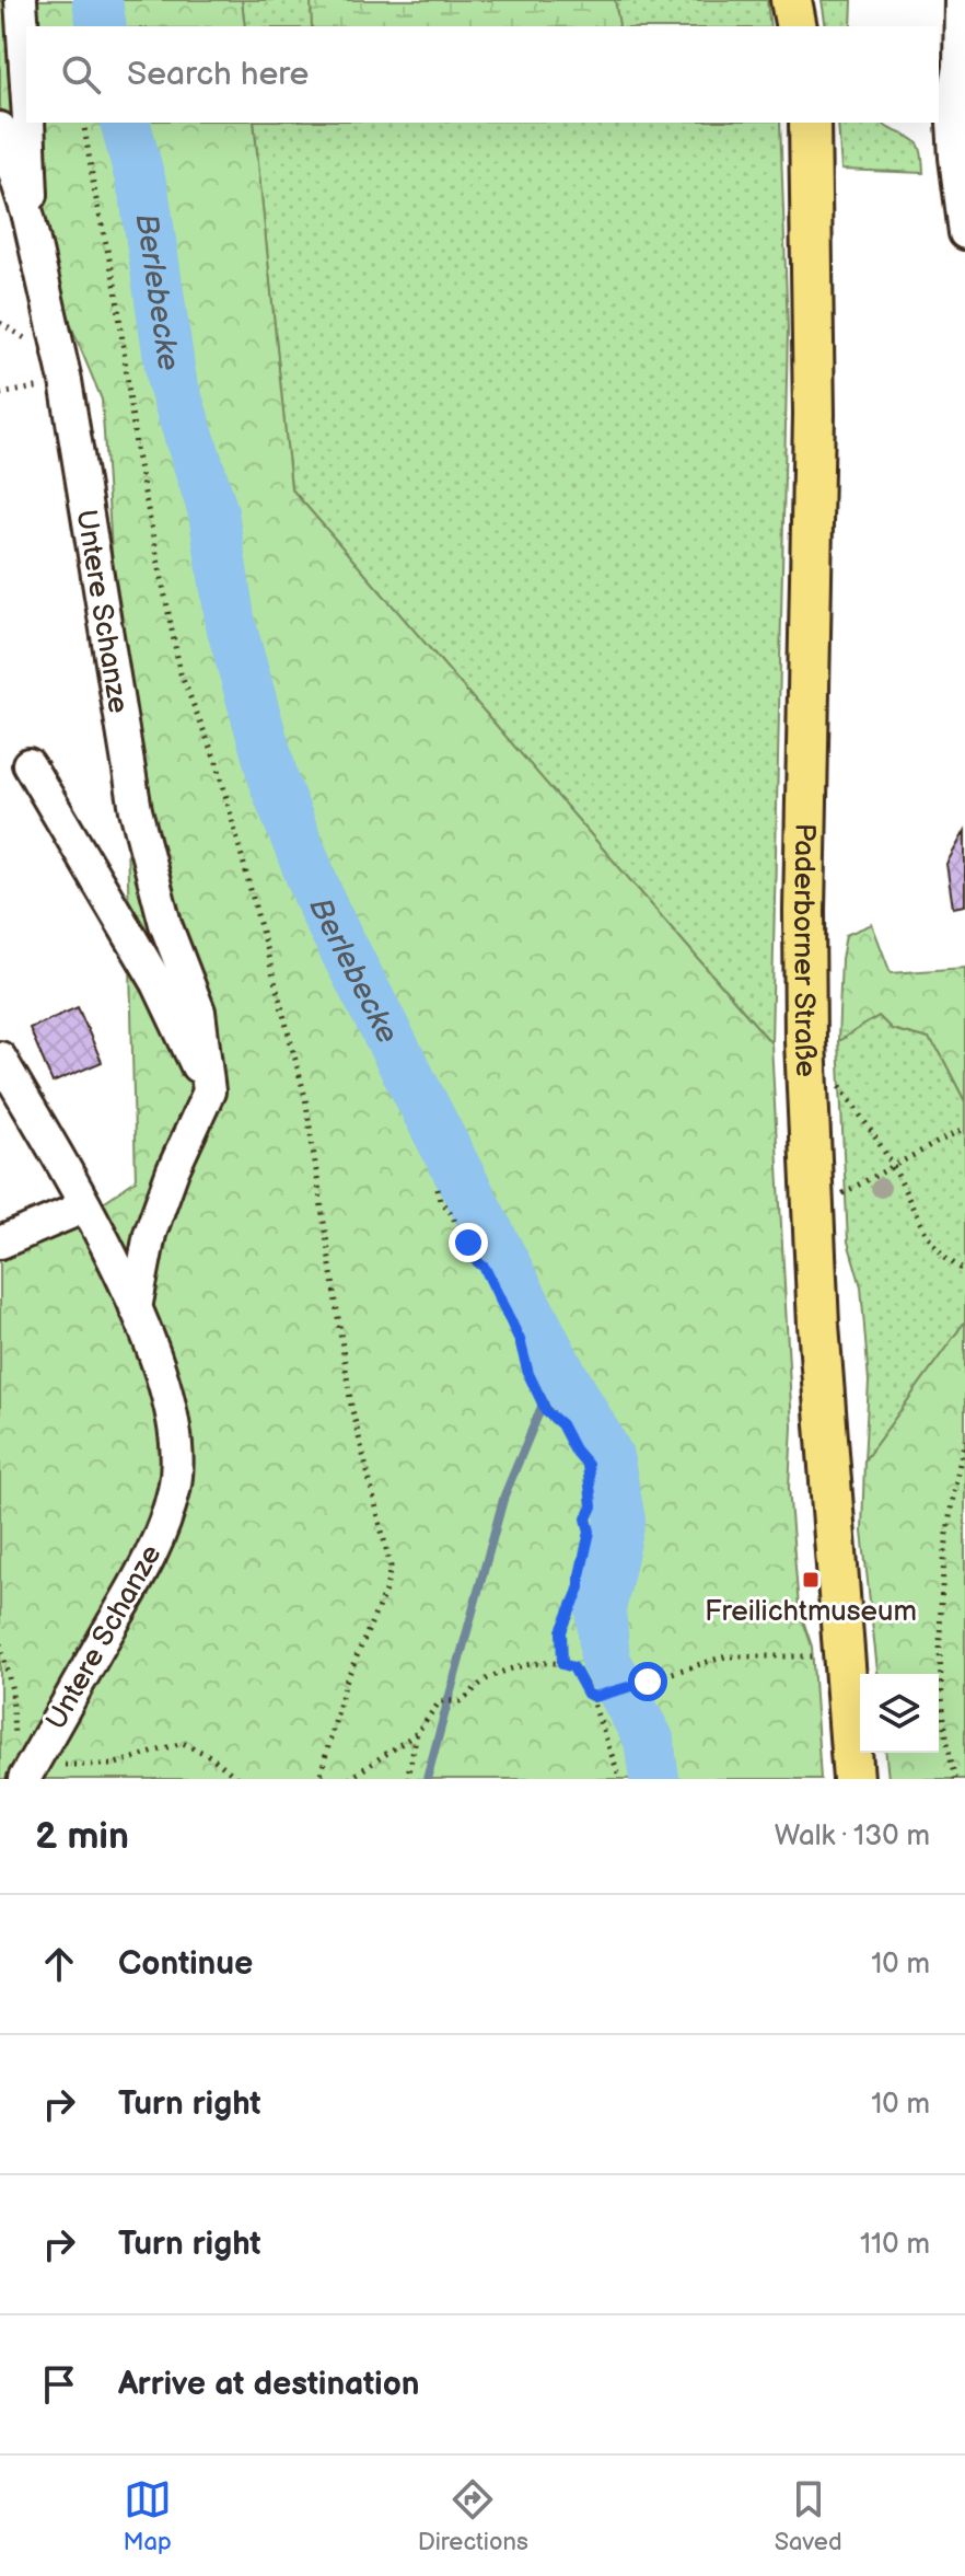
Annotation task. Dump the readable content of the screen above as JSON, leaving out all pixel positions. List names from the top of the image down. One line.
{"streets":{"main road":["Paderborner Straße"],"street":["Untere Schanze"]},"water":["Berlebecke"],"places":{"transit":["Freilichtmuseum"]},"page":{"search":"Search here","heading":["2 min","Walk · 130 m"],"list":[["Continue","10 m"],["Turn right","10 m"],["Turn right","110 m"],"Arrive at destination"],"nav":["Map","Directions","Saved"]}}
